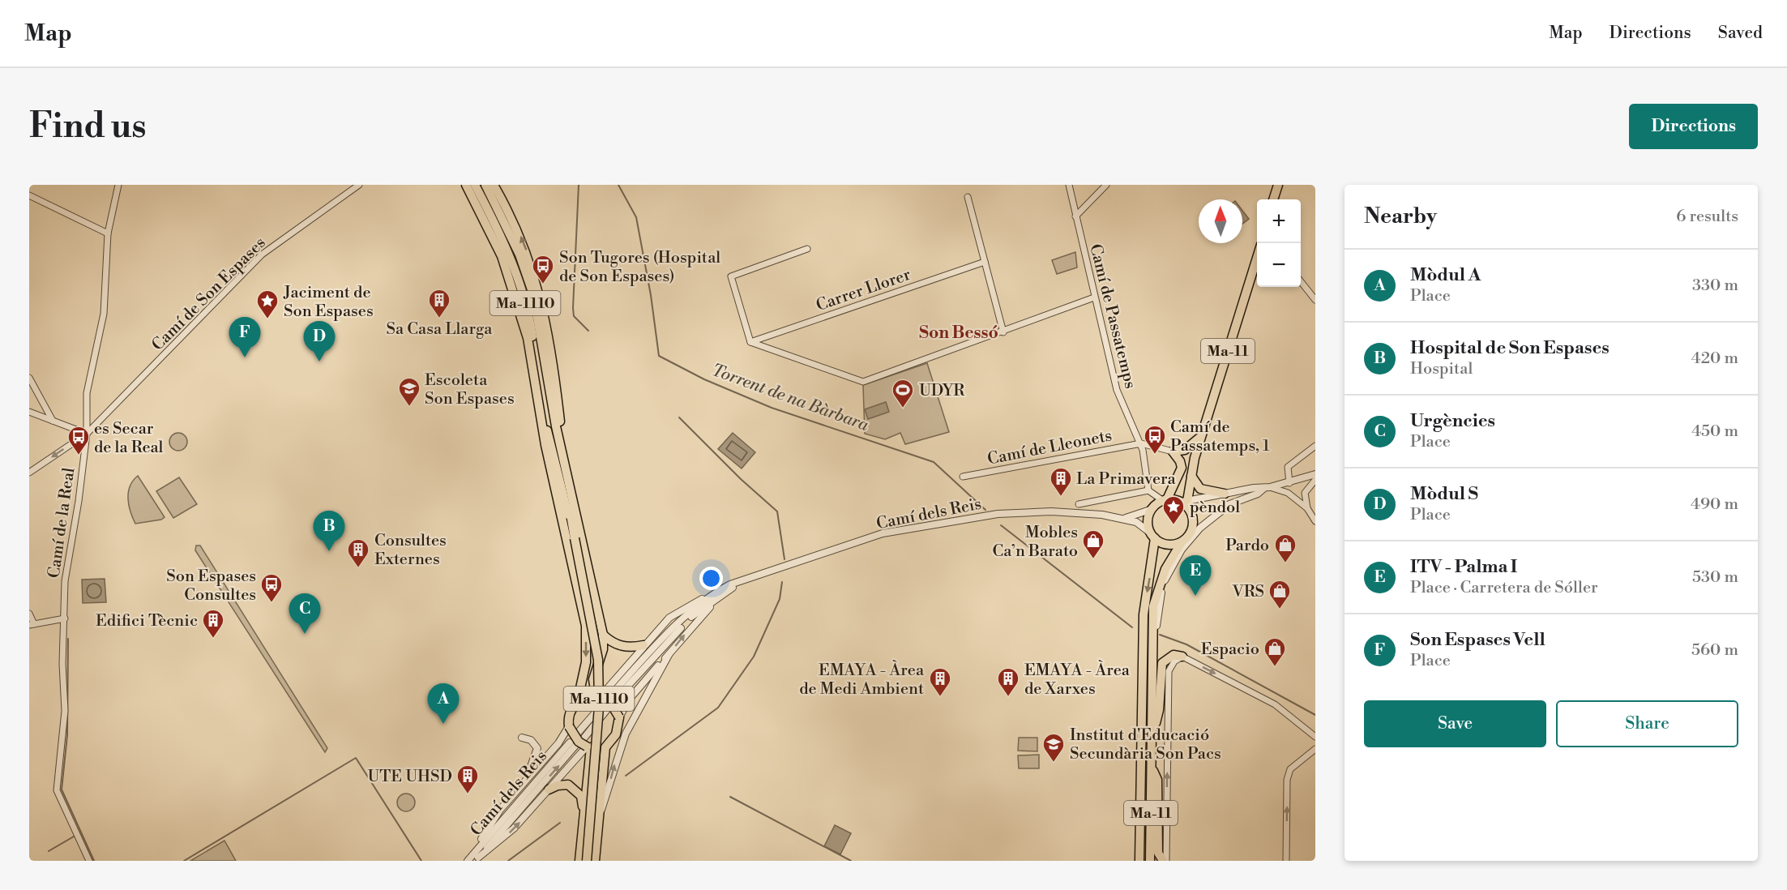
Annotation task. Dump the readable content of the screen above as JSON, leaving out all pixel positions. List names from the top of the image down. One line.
{"streets":{"main road":["Ma-1110","Ma-11"],"street":["Carrer Llorer","Camí de Son Espases","Camí de Passatemps","Camí de Lleonets","Camí dels Reis","Camí de la Real"]},"crossings":[["Camí de Son Espases","Camí de la Real"],["Camí de Passatemps","Camí de Lleonets"]],"districts":["Son Bessó"],"water":["Torrent de na Bàrbara"],"places":{"bus stop":["Son Tugores (Hospital de Son Espases)","Camí de Passatemps, 1","es Secar de la Real","Son Espases Consultes"],"building":["Sa Casa Llarga","La Primavera","Consultes Externes","Edifici Tècnic","EMAYA - Àrea de Medi Ambient","EMAYA - Àrea de Xarxes","UTE UHSD"],"place":["Jaciment de Son Espases","pèndol"],"school or university":["Escoleta Son Espases","Institut d'Educació Secundària Son Pacs"],"sports":["UDYR"],"shop":["Mobles Ca’n Barato","Pardo","VRS","Espacio"]},"north":"top","page":{"header":"Map","nav":["Map","Directions","Saved"],"buttons":["Directions",["Save","Share"]],"title":"Find us","heading":["Nearby","6 results"],"map_buttons":["+","−"],"list":[{"mark":"A","name":"Mòdul A","note":"Place","value":"330 m"},{"mark":"B","name":"Hospital de Son Espases","note":"Hospital","value":"420 m"},{"mark":"C","name":"Urgències","note":"Place","value":"450 m"},{"mark":"D","name":"Mòdul S","note":"Place","value":"490 m"},{"mark":"E","name":"ITV - Palma I","note":"Place · Carretera de Sóller","value":"530 m"},{"mark":"F","name":"Son Espases Vell","note":"Place","value":"560 m"}],"pins":["F","D","B","E","C","A"]}}
